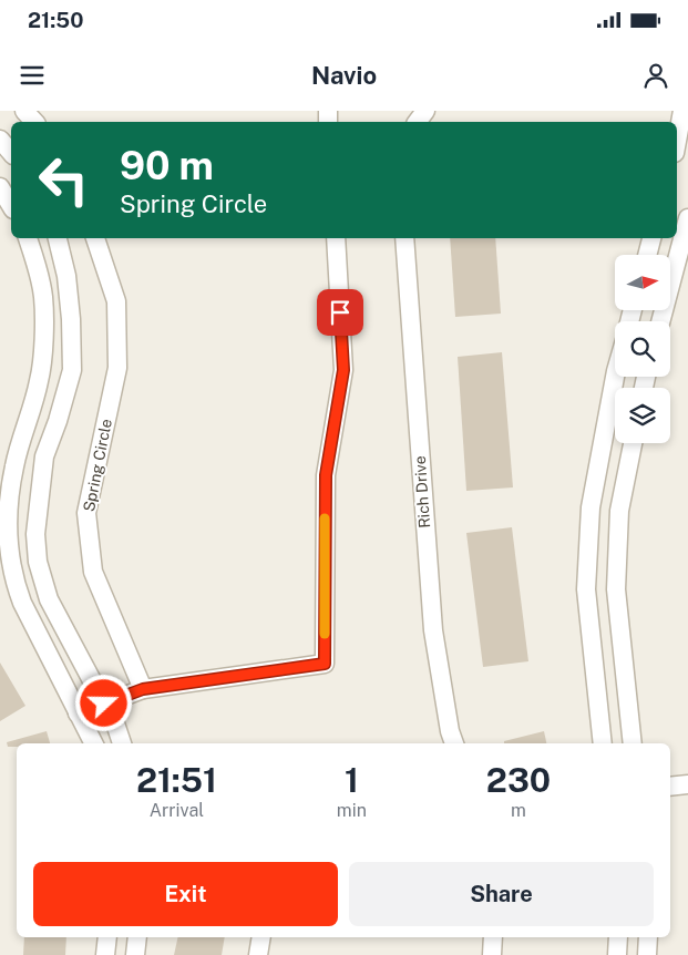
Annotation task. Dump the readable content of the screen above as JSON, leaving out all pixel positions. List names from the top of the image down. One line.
{"streets":{"street":["Spring Circle","Rich Drive"]},"north":"right","page":{"status":"21:50","header":"Navio","turn":["90 m","Spring Circle"],"eta":["21:51","Arrival","1","min","230","m"],"buttons":["Exit","Share"]}}
